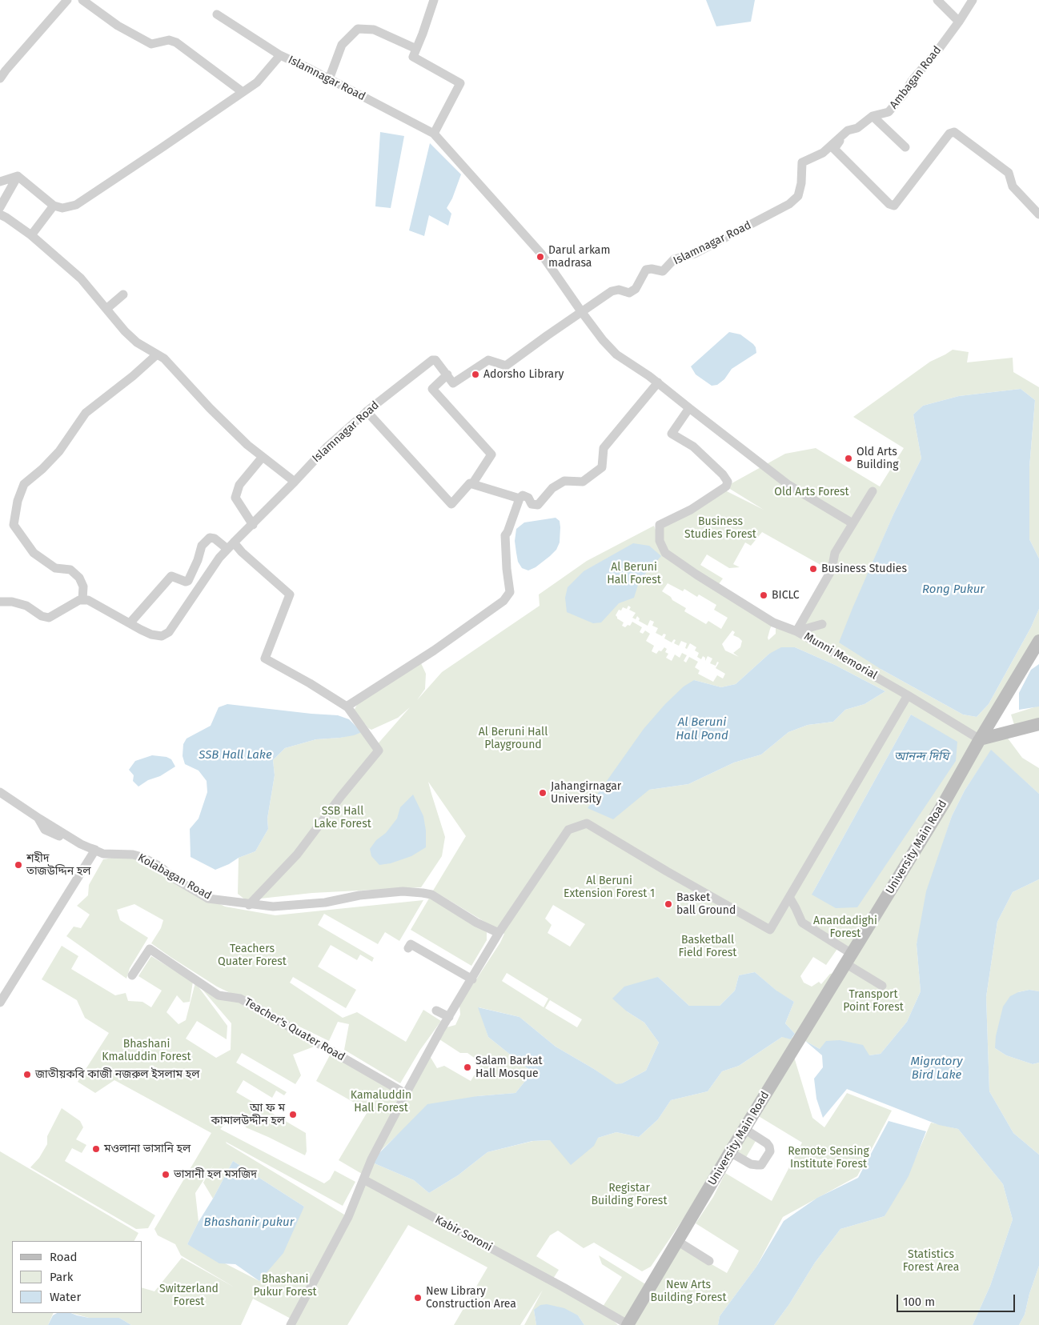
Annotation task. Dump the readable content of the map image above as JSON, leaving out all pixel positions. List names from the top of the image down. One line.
{"streets":{"street":["Ambagan Road","Islamnagar Road","Munni Memorial","University Main Road","Kolabagan Road","Teacher's Quater Road","Kabir Soroni"]},"crossings":[["Ambagan Road","Islamnagar Road"],["Islamnagar Road","Munni Memorial"],["Munni Memorial","University Main Road"],["University Main Road","Kabir Soroni"]],"water":["Rong Pukur","Al Beruni Hall Pond","SSB Hall Lake","আনন্দ দিঘি","Migratory Bird Lake","Bhashanir pukur"],"parks":["Old Arts Forest","Business Studies Forest","Al Beruni Hall Forest","Al Beruni Hall Playground","SSB Hall Lake Forest","Al Beruni Extension Forest 1","Anandadighi Forest","Basketball Field Forest","Teachers Quater Forest","Transport Point Forest","Bhashani Kmaluddin Forest","Kamaluddin Hall Forest","Remote Sensing Institute Forest","Registar Building Forest","Statistics Forest Area","Bhashani Pukur Forest","New Arts Building Forest","Switzerland Forest"],"places":["Darul arkam madrasa","Adorsho Library","Old Arts Building","Business Studies","BICLC","Jahangirnagar University","শহীদ তাজউদ্দিন হল","Basket ball Ground","Salam Barkat Hall Mosque","জাতীয়কবি কাজী নজরুল ইসলাম হল","আ ফ ম কামালউদ্দীন হল","মওলানা ভাসানি হল","ভাসানী হল মসজিদ","New Library Construction Area"],"legend":["Road","Park","Water"],"scale_bar":"100 m"}
